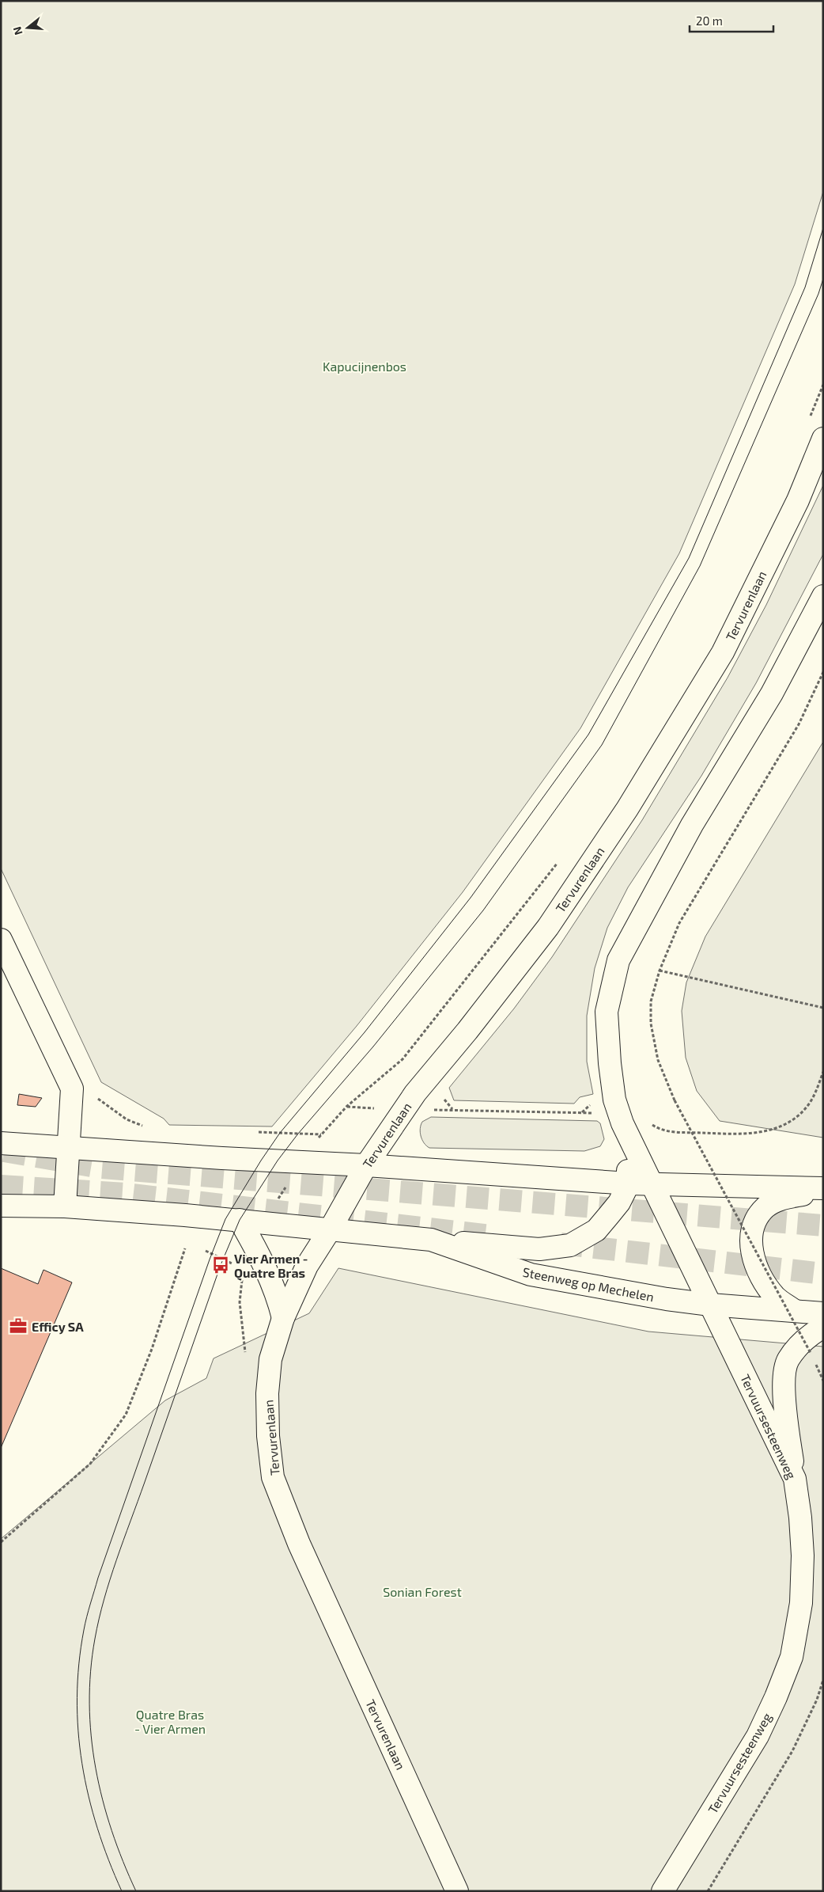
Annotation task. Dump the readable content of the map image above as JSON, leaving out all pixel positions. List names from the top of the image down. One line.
{"streets":{"main road":["Tervurenlaan","Steenweg op Mechelen","Tervuursesteenweg"]},"crossings":[["Tervurenlaan","Steenweg op Mechelen"],["Steenweg op Mechelen","Tervuursesteenweg"]],"parks":["Kapucijnenbos","Sonian Forest","Quatre Bras - Vier Armen"],"places":{"bus stop":["Vier Armen - Quatre Bras"],"office":["Efficy SA"]},"scale_bar":"20 m","north":"left"}
